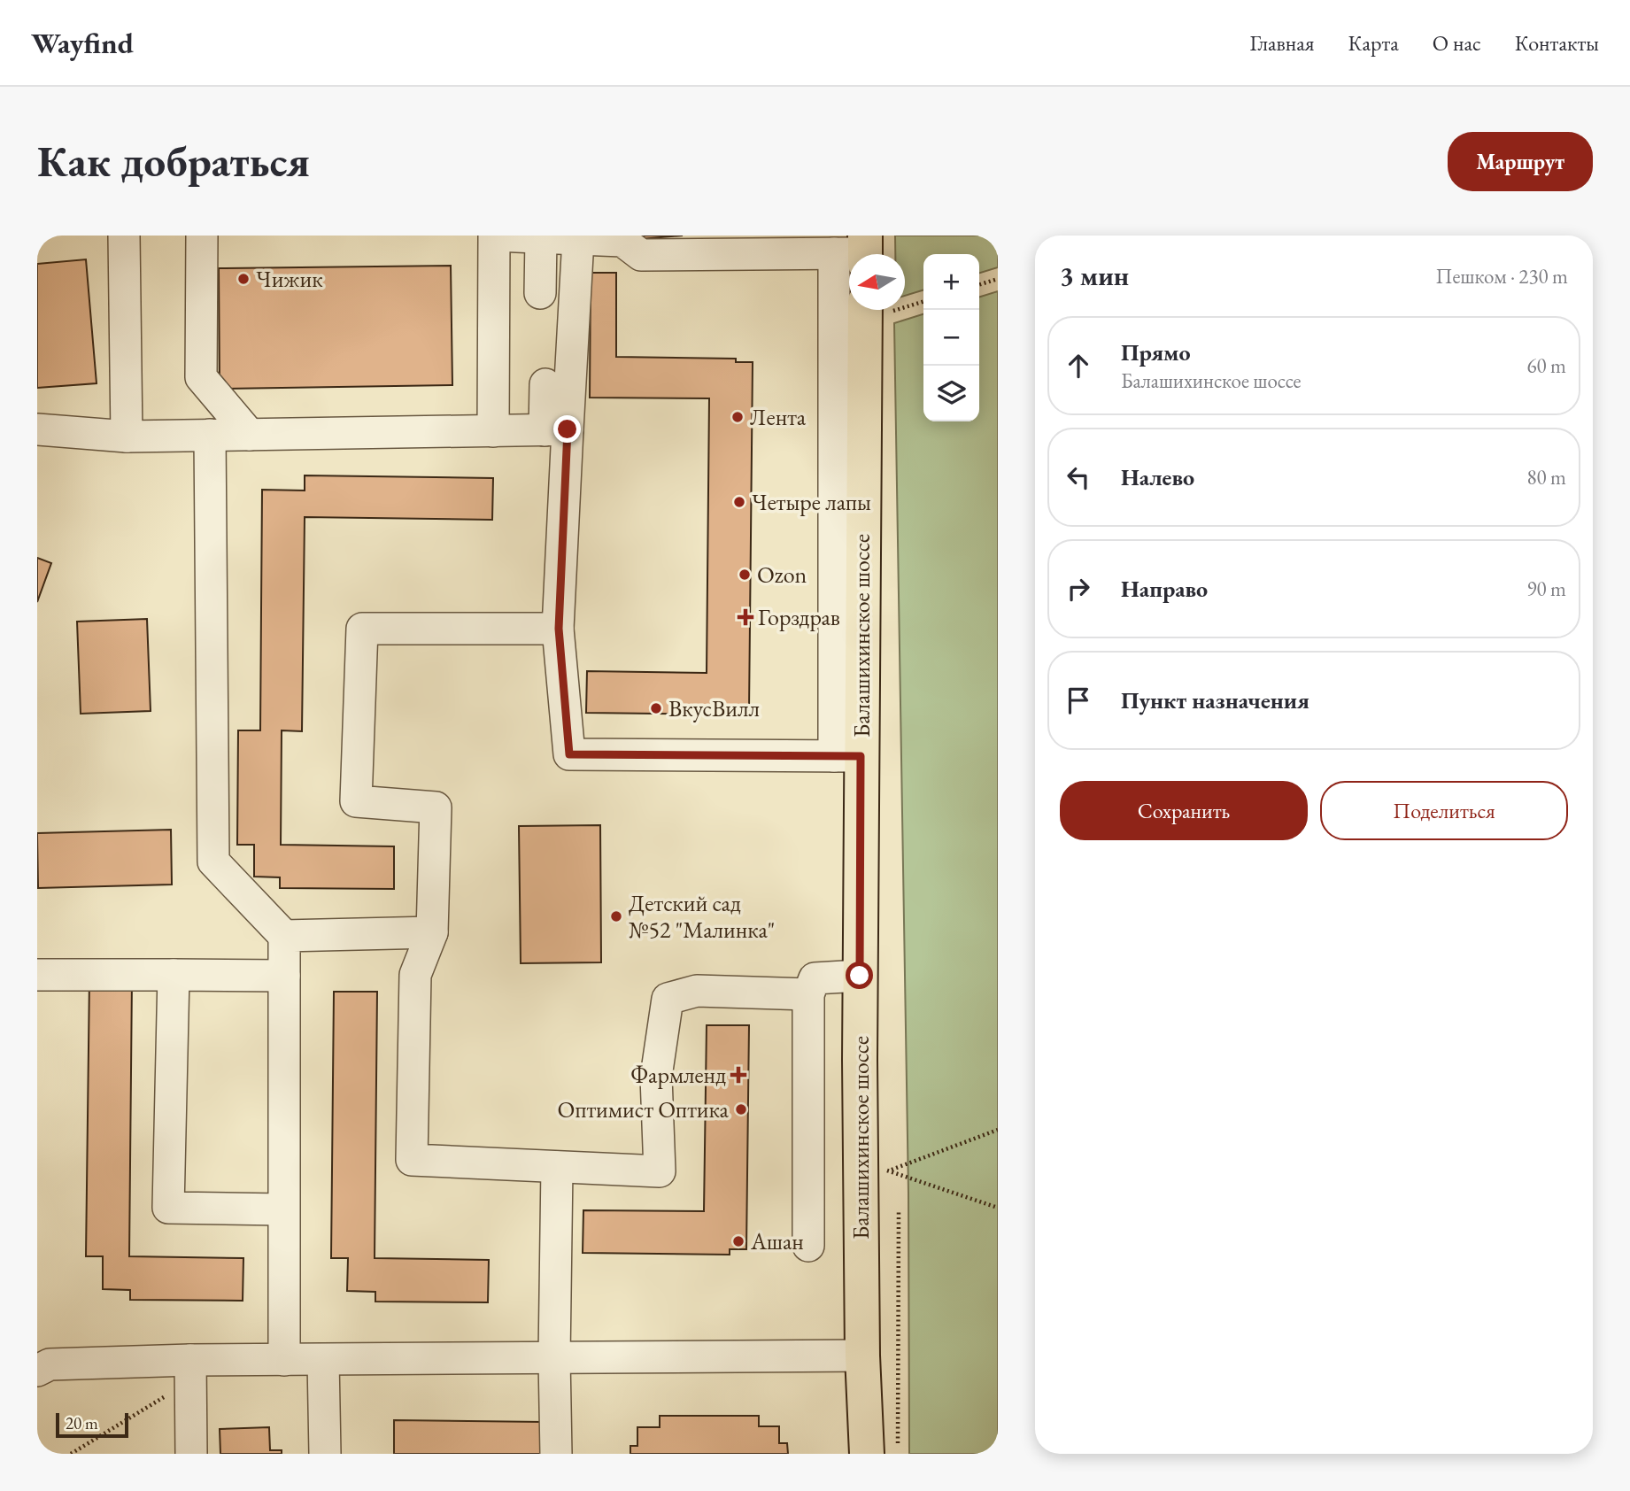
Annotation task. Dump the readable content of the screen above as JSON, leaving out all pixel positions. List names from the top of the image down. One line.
{"streets":{"main road":["Балашихинское шоссе"]},"places":{"other":["Чижик","Лента","Четыре лапы","Ozon","ВкусВилл","Детский сад №52 \"Малинка\"","Оптимист Оптика","Ашан"],"health":["Горздрав","Фармленд"]},"scale_bar":"20 m","north":"left","page":{"header":"Wayfind","nav":["Главная","Карта","О нас","Контакты"],"buttons":["Маршрут",["Сохранить","Поделиться"]],"title":"Как добраться","heading":["3 мин","Пешком · 230 m"],"map_buttons":["+","−"],"list":[["Прямо","Балашихинское шоссе","60 m"],["Налево","80 m"],["Направо","90 m"],"Пункт назначения"],"scale":"20 m"}}
